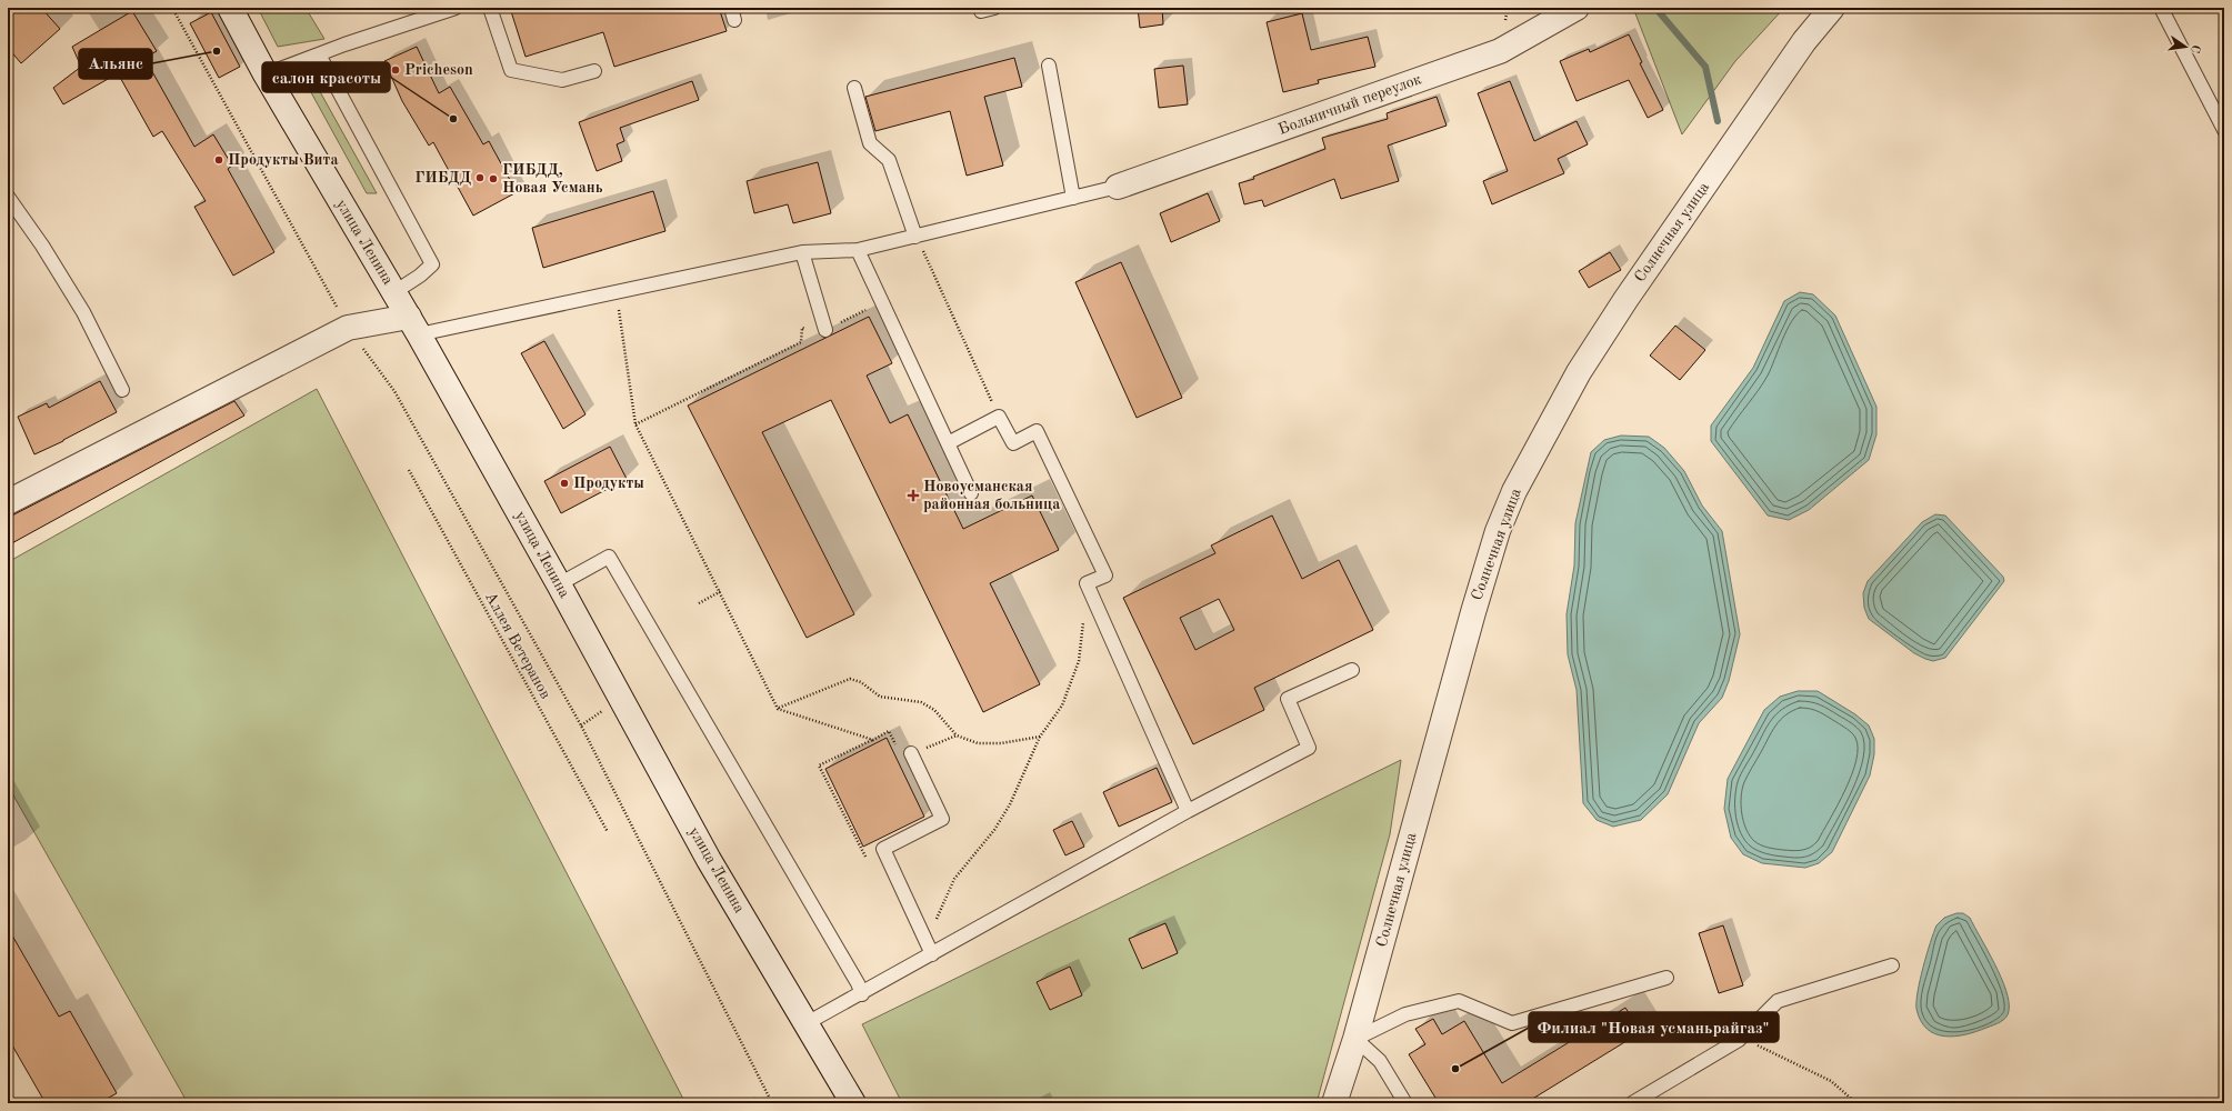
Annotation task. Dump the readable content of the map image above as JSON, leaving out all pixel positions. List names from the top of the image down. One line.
{"streets":{"street":["Больничный переулок","Солнечная улица","улица Ленина"],"path":["Аллея Ветеранов"]},"places":{"other":["Альянс","Pricheson","салон красоты","Продукты Вита","ГИБДД","ГИБДД, Новая Усмань","Продукты","Филиал \"Новая усманьрайгаз\""],"health":["Новоусманская районная больница"]},"north":"right"}
